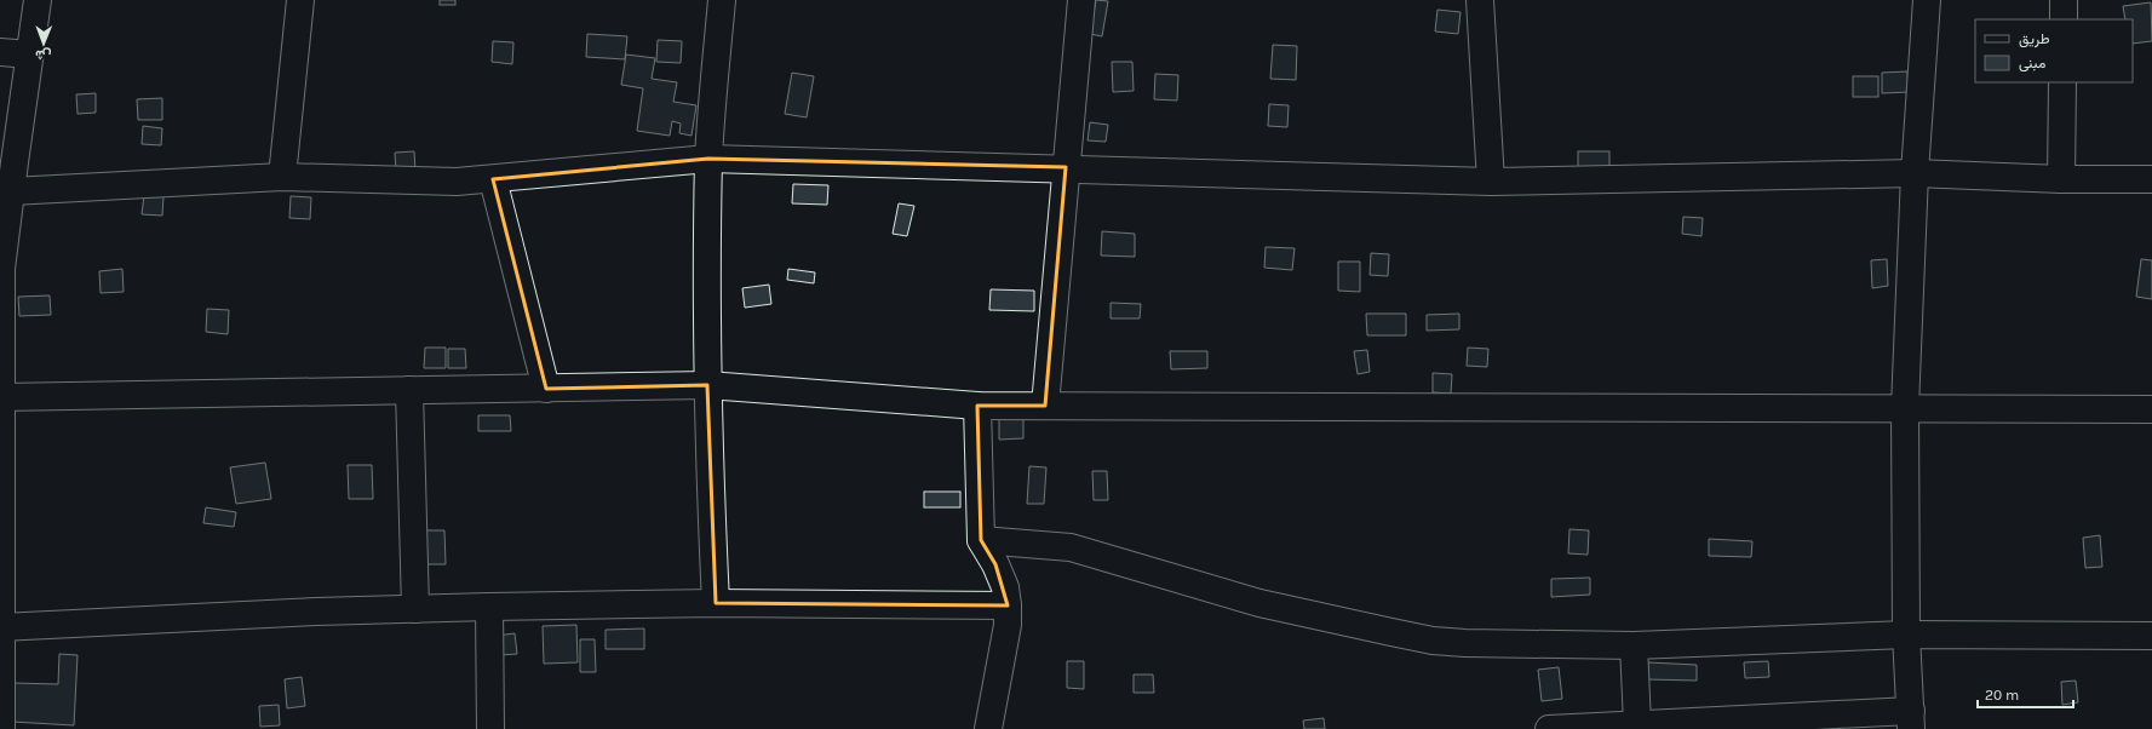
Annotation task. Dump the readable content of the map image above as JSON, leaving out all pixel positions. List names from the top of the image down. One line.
{"legend":["طريق","مبنى"],"scale_bar":"20 m","north":"bottom"}
